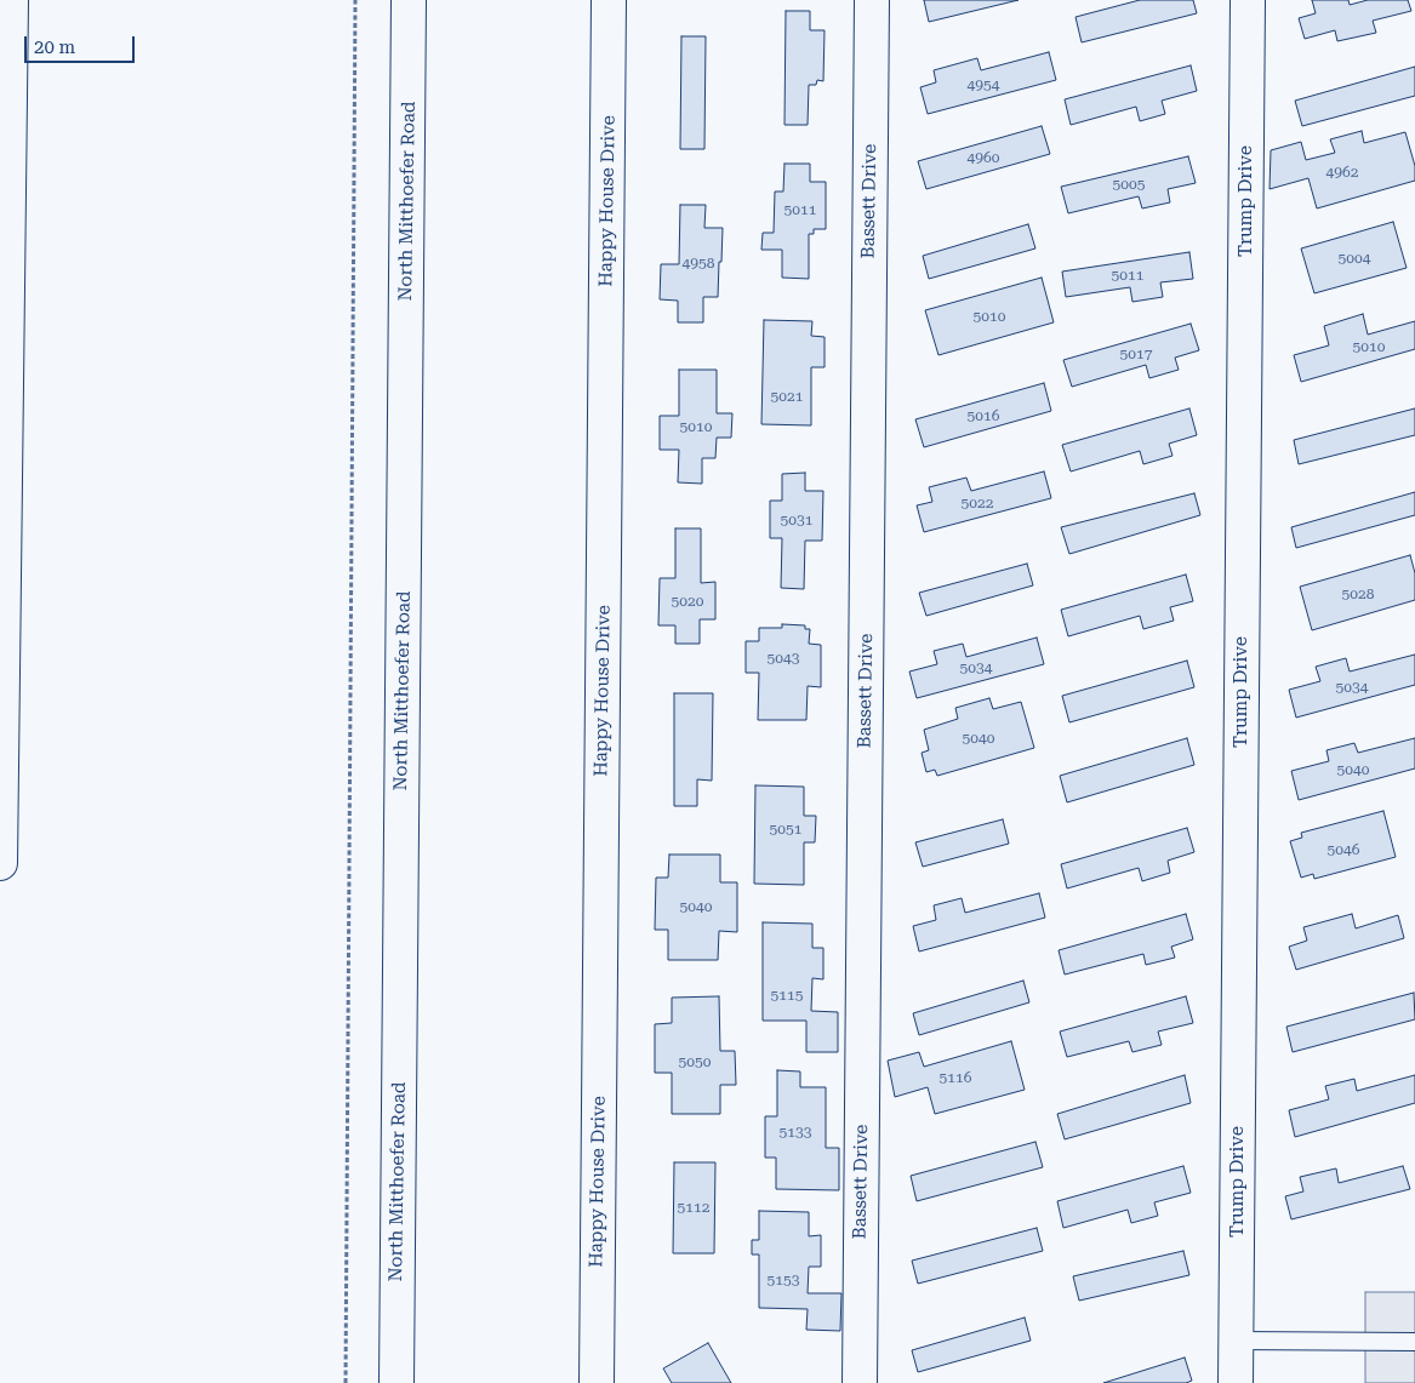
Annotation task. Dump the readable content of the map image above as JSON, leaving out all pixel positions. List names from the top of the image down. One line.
{"streets":{"street":["North Mitthoefer Road","Happy House Drive","Bassett Drive","Trump Drive"]},"house_numbers":["4954","4960","4962","5005","5011","5004","4958","5011","5010","5010","5017","5021","5016","5010","5022","5031","5028","5020","5043","5034","5034","5040","5040","5051","5046","5040","5115","5050","5116","5133","5112","5153"],"scale_bar":"20 m"}
